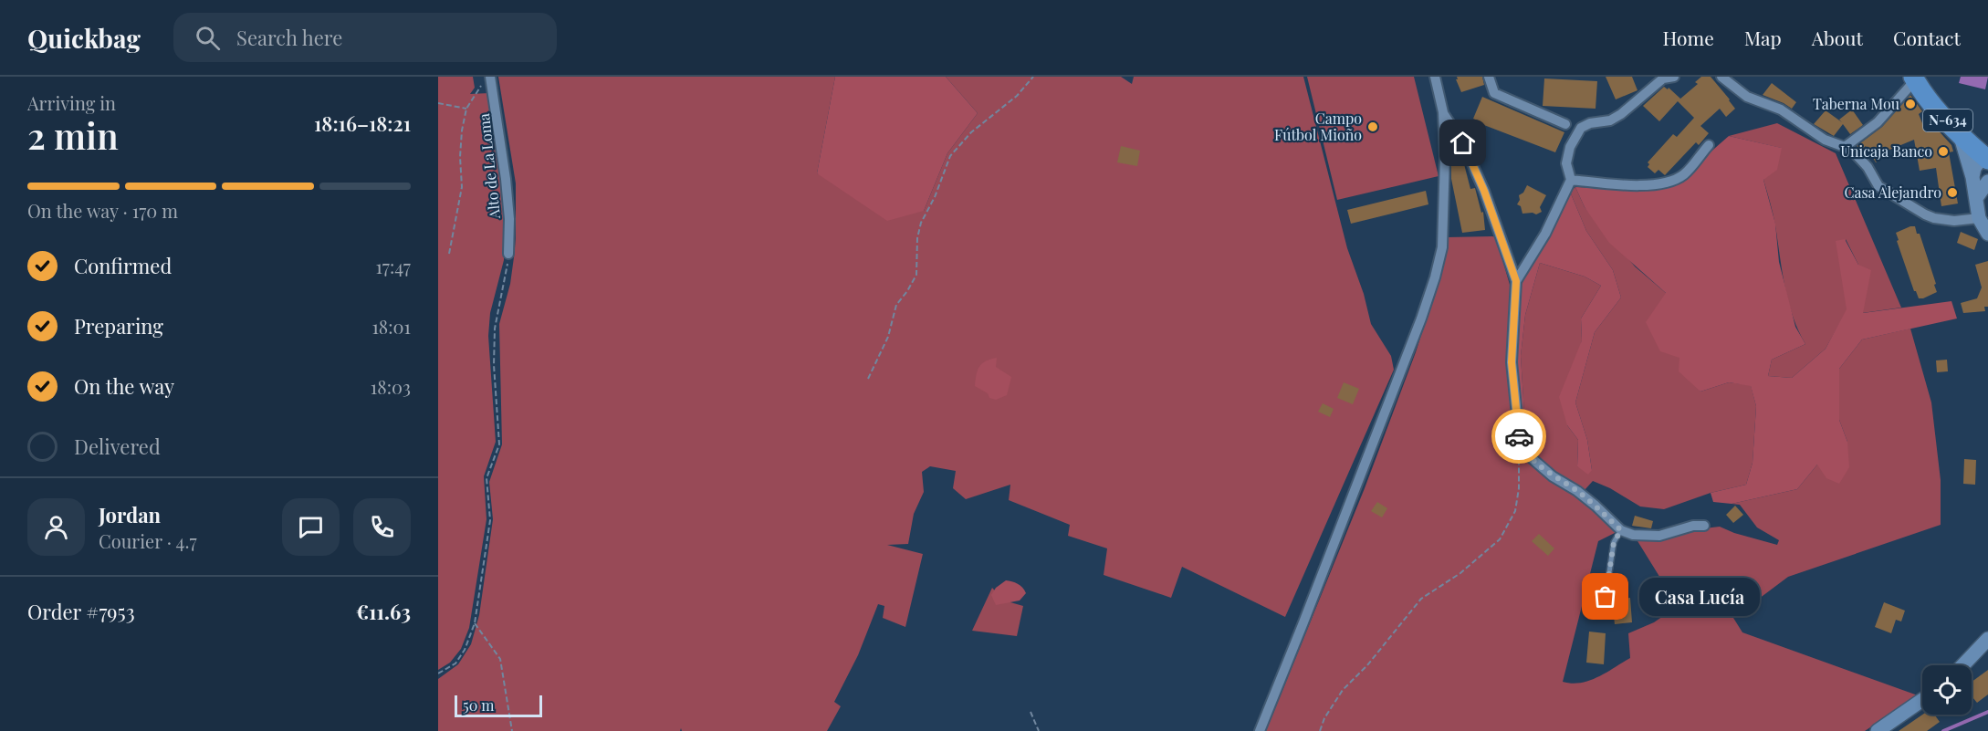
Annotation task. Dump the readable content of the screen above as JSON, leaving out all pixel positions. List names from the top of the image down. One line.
{"streets":{"highway":["N-634"],"street":["Alto de La Loma"]},"places":["Taberna Mou","Campo Fútbol Mioño","Unicaja Banco","Casa Alejandro","Casa Lucía"],"scale_bar":"50 m","page":{"header":"Quickbag","search":"Search here","nav":["Home","Map","About","Contact"],"heading":["2 min","Arriving in","18:16–18:21"],"panel":["Jordan","Courier · 4.7","Order #7953","€11.63"],"bar":"On the way · 170 m","list":[["Confirmed","17:47"],["Preparing","18:01"],["On the way","18:03"],"Delivered"],"bubble":"Casa Lucía","scale":"50 m"}}
